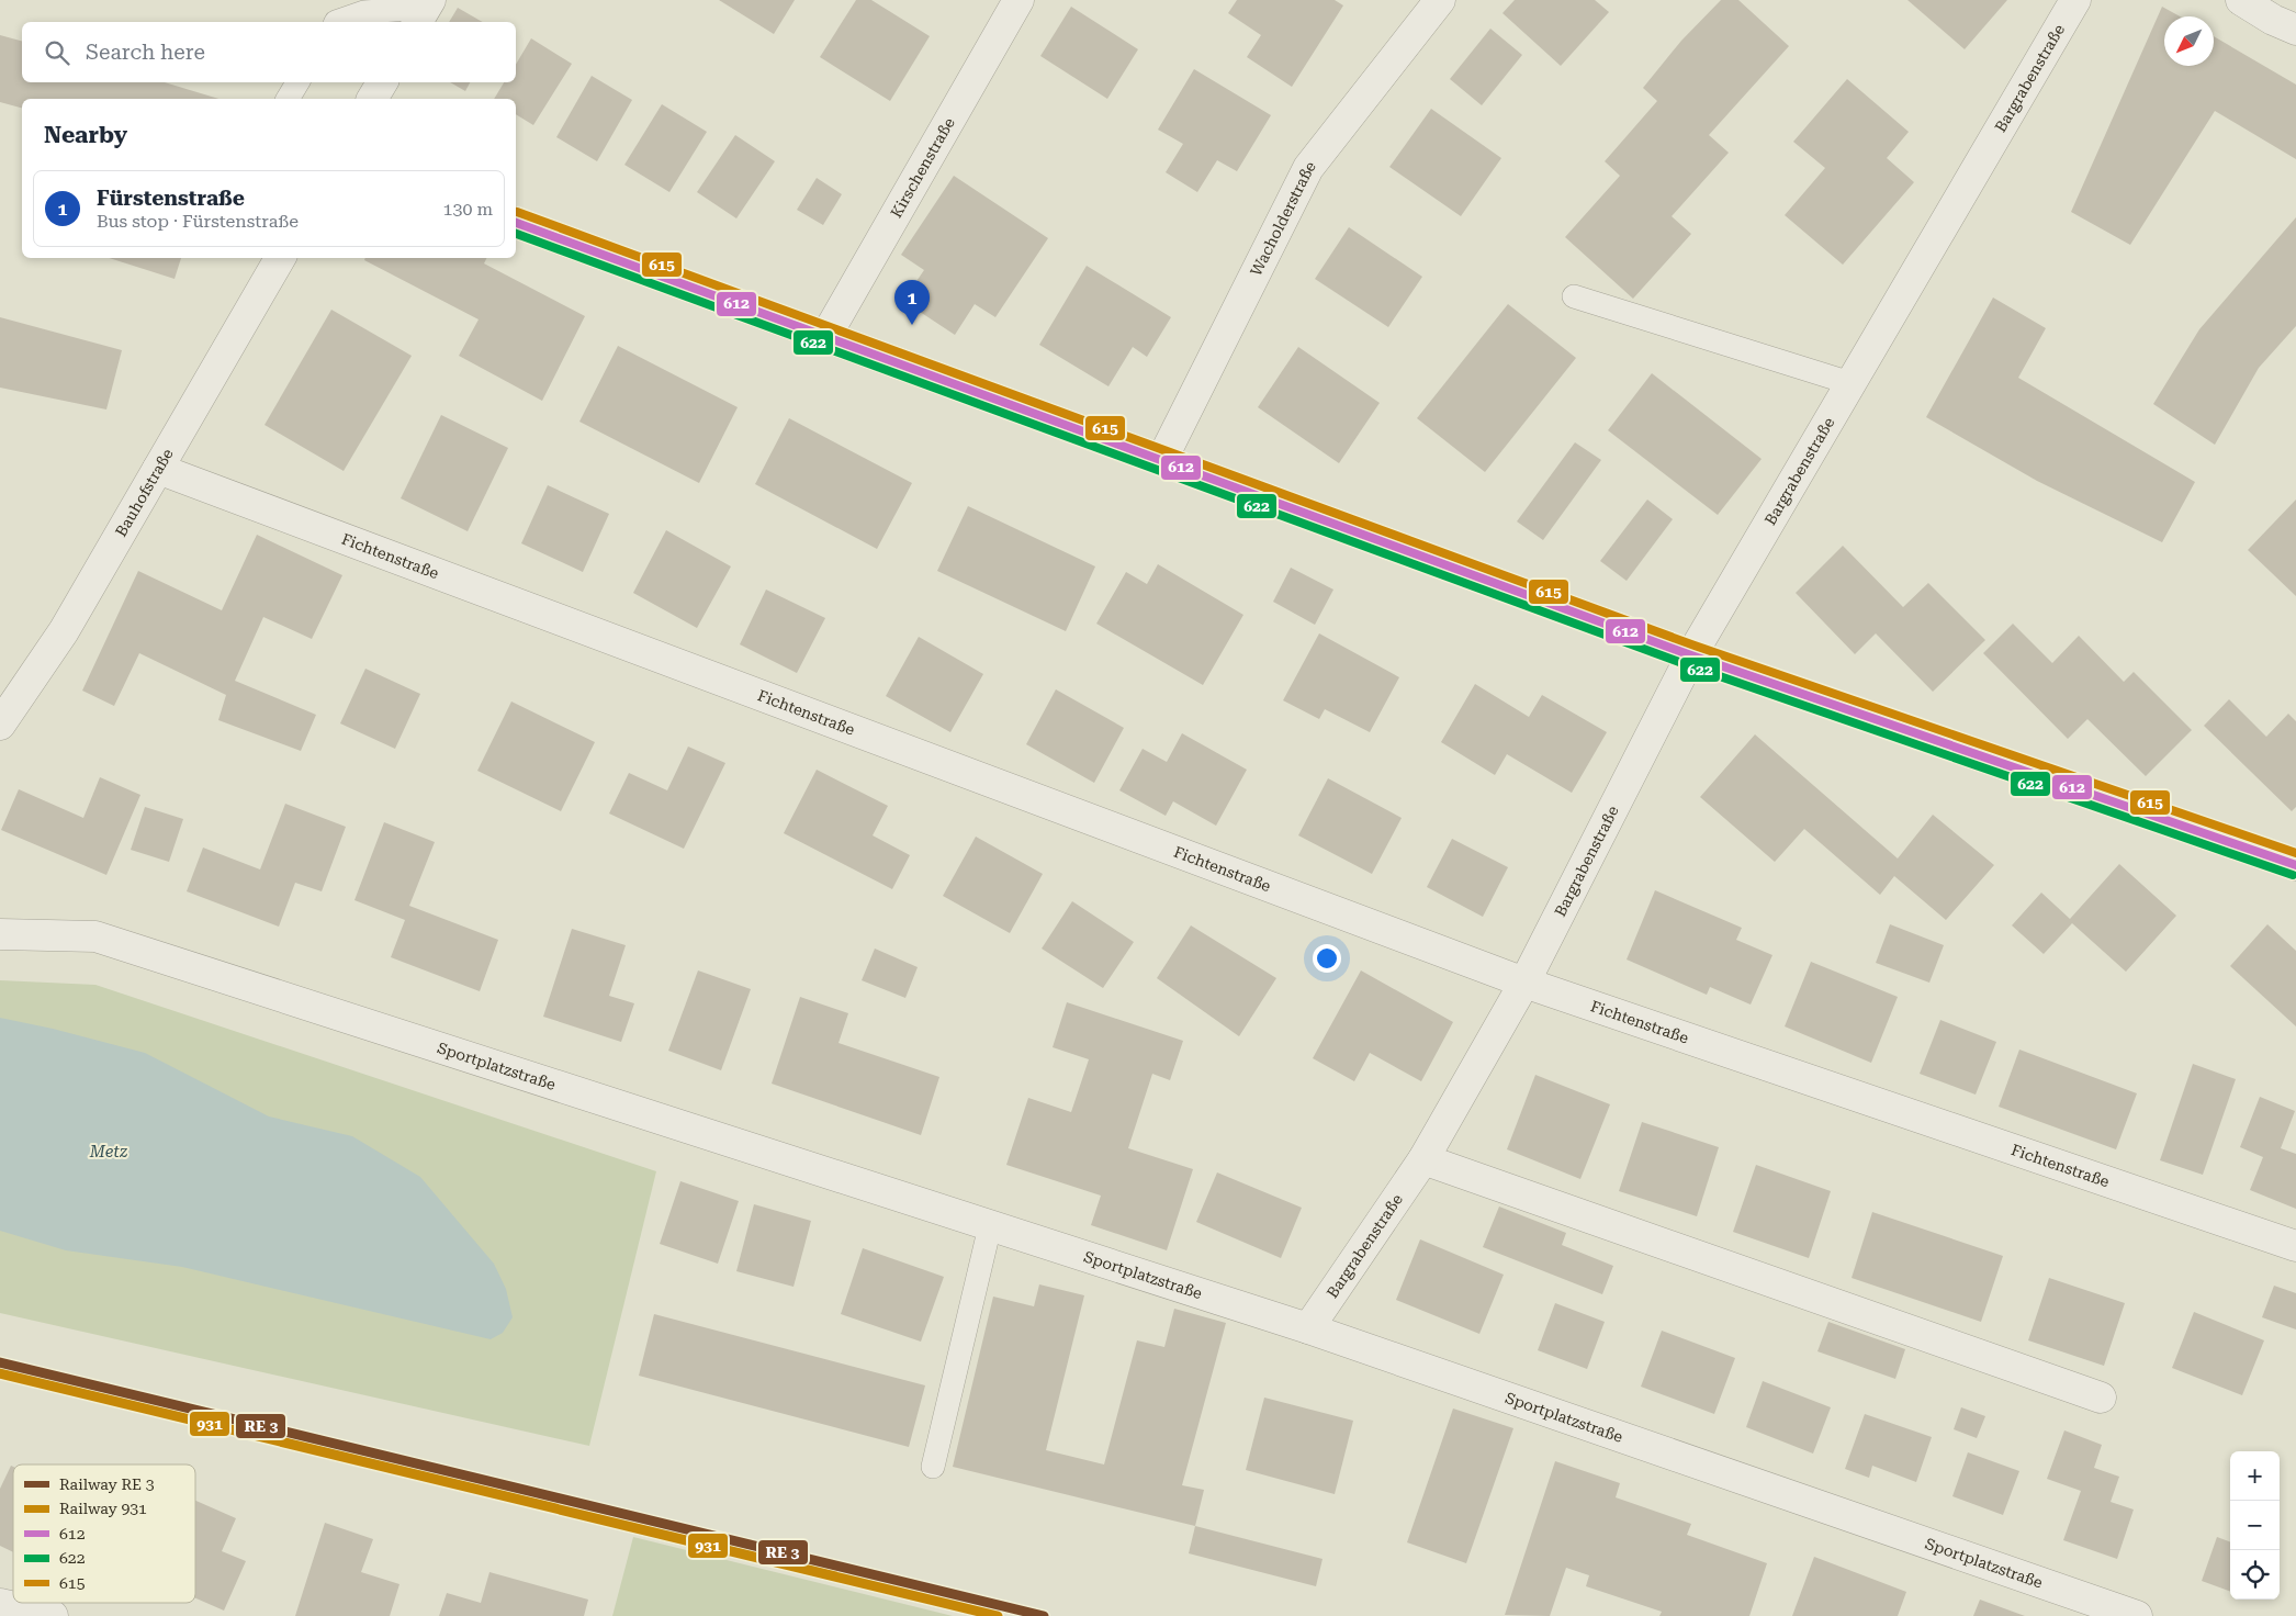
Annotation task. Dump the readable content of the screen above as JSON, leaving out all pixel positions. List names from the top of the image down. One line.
{"streets":{"street":["Bargrabenstraße","Kirschenstraße","Wacholderstraße","Bauhofstraße","Fichtenstraße","Sportplatzstraße"]},"crossings":[["Bargrabenstraße","Fichtenstraße"],["Bargrabenstraße","Sportplatzstraße"],["Bauhofstraße","Fichtenstraße"]],"water":["Metz"],"lines":["transit line 615","transit line 612","transit line 622","rail line 931"],"legend":["Railway RE 3","Railway 931","612","622","615"],"north":"bottom left","page":{"search":"Search here","heading":"Nearby","list":[{"mark":"1","name":"Fürstenstraße","note":"Bus stop · Fürstenstraße","value":"130 m"}],"pins":"1","map_buttons":["+","−"]}}
